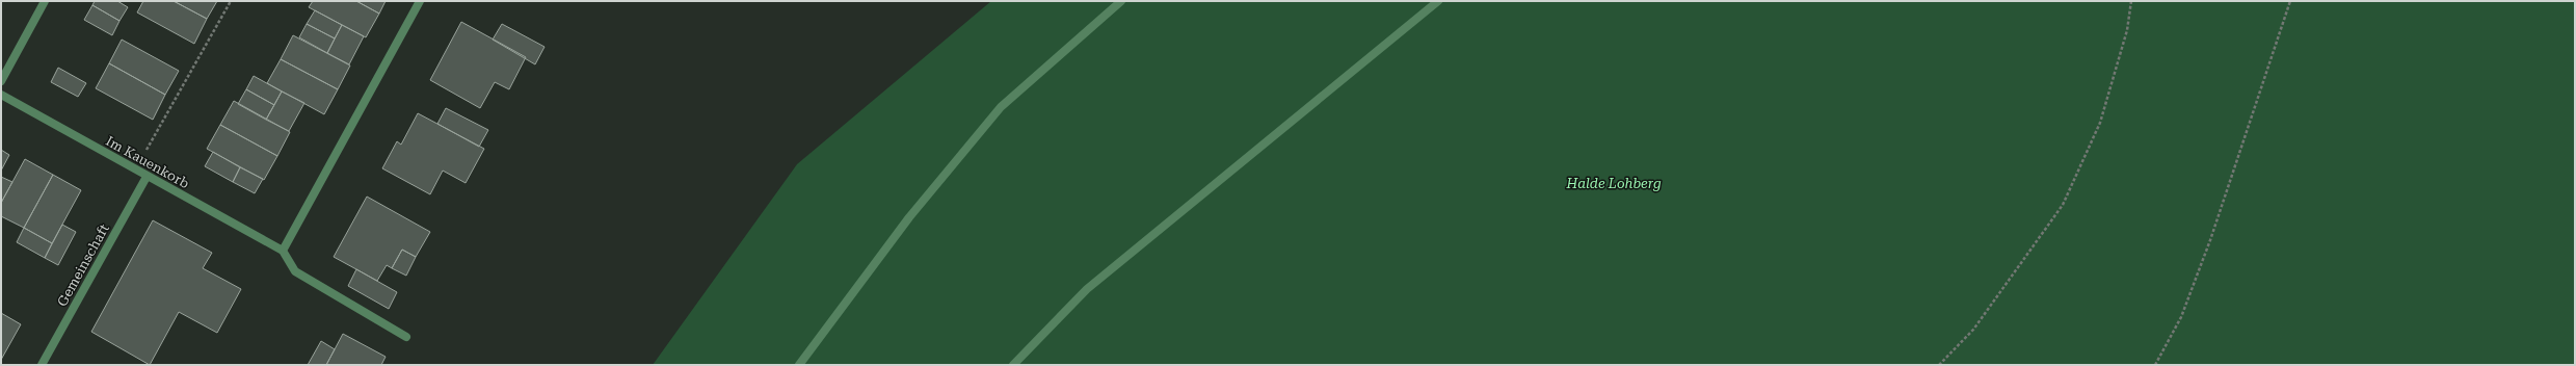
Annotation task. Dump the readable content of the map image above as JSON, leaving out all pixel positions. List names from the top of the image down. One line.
{"streets":{"street":["Im Kauenkorb","Gemeinschaft"]},"crossings":[["Im Kauenkorb","Gemeinschaft"]],"parks":["Halde Lohberg"]}
